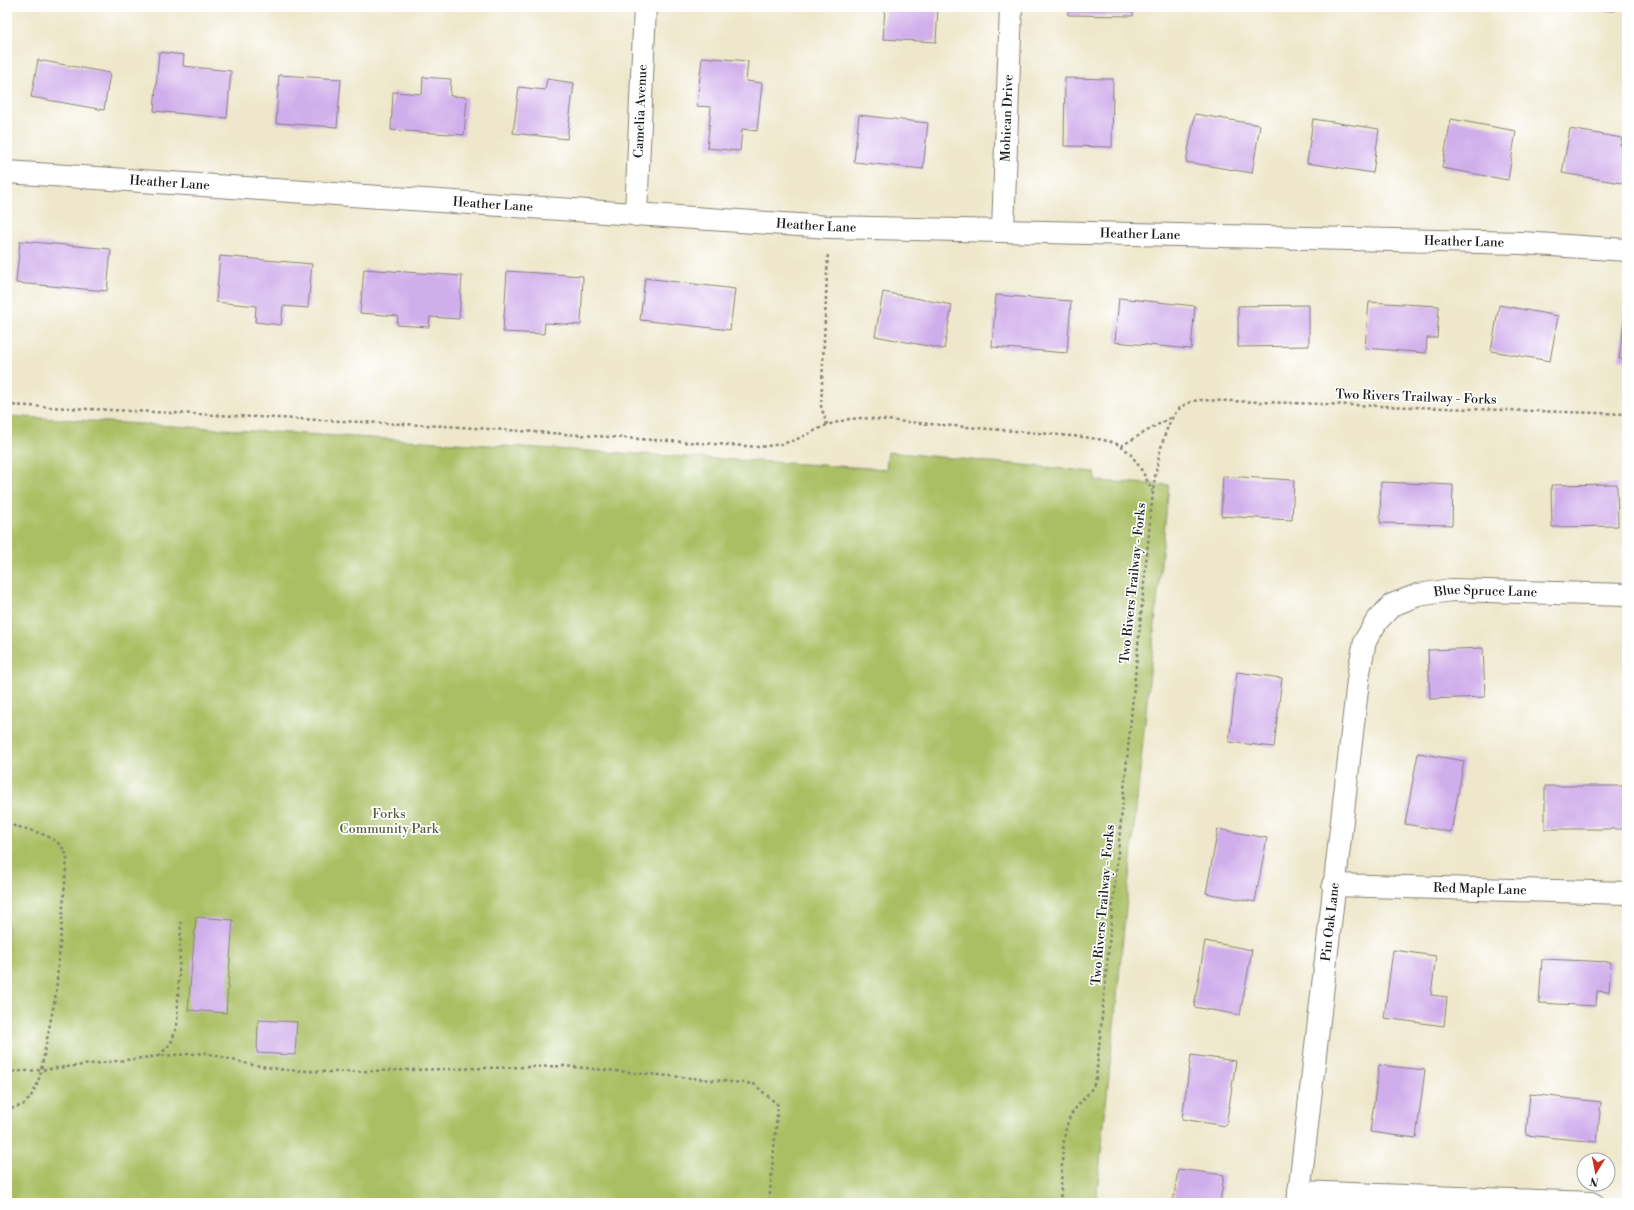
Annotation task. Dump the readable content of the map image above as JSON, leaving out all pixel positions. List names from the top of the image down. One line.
{"streets":{"street":["Camelia Avenue","Mohican Drive","Heather Lane","Blue Spruce Lane","Red Maple Lane","Pin Oak Lane"],"path":["Two Rivers Trailway - Forks"]},"crossings":[["Camelia Avenue","Heather Lane"],["Mohican Drive","Heather Lane"],["Blue Spruce Lane","Pin Oak Lane"],["Red Maple Lane","Pin Oak Lane"]],"parks":["Forks Community Park"],"north":"bottom"}
